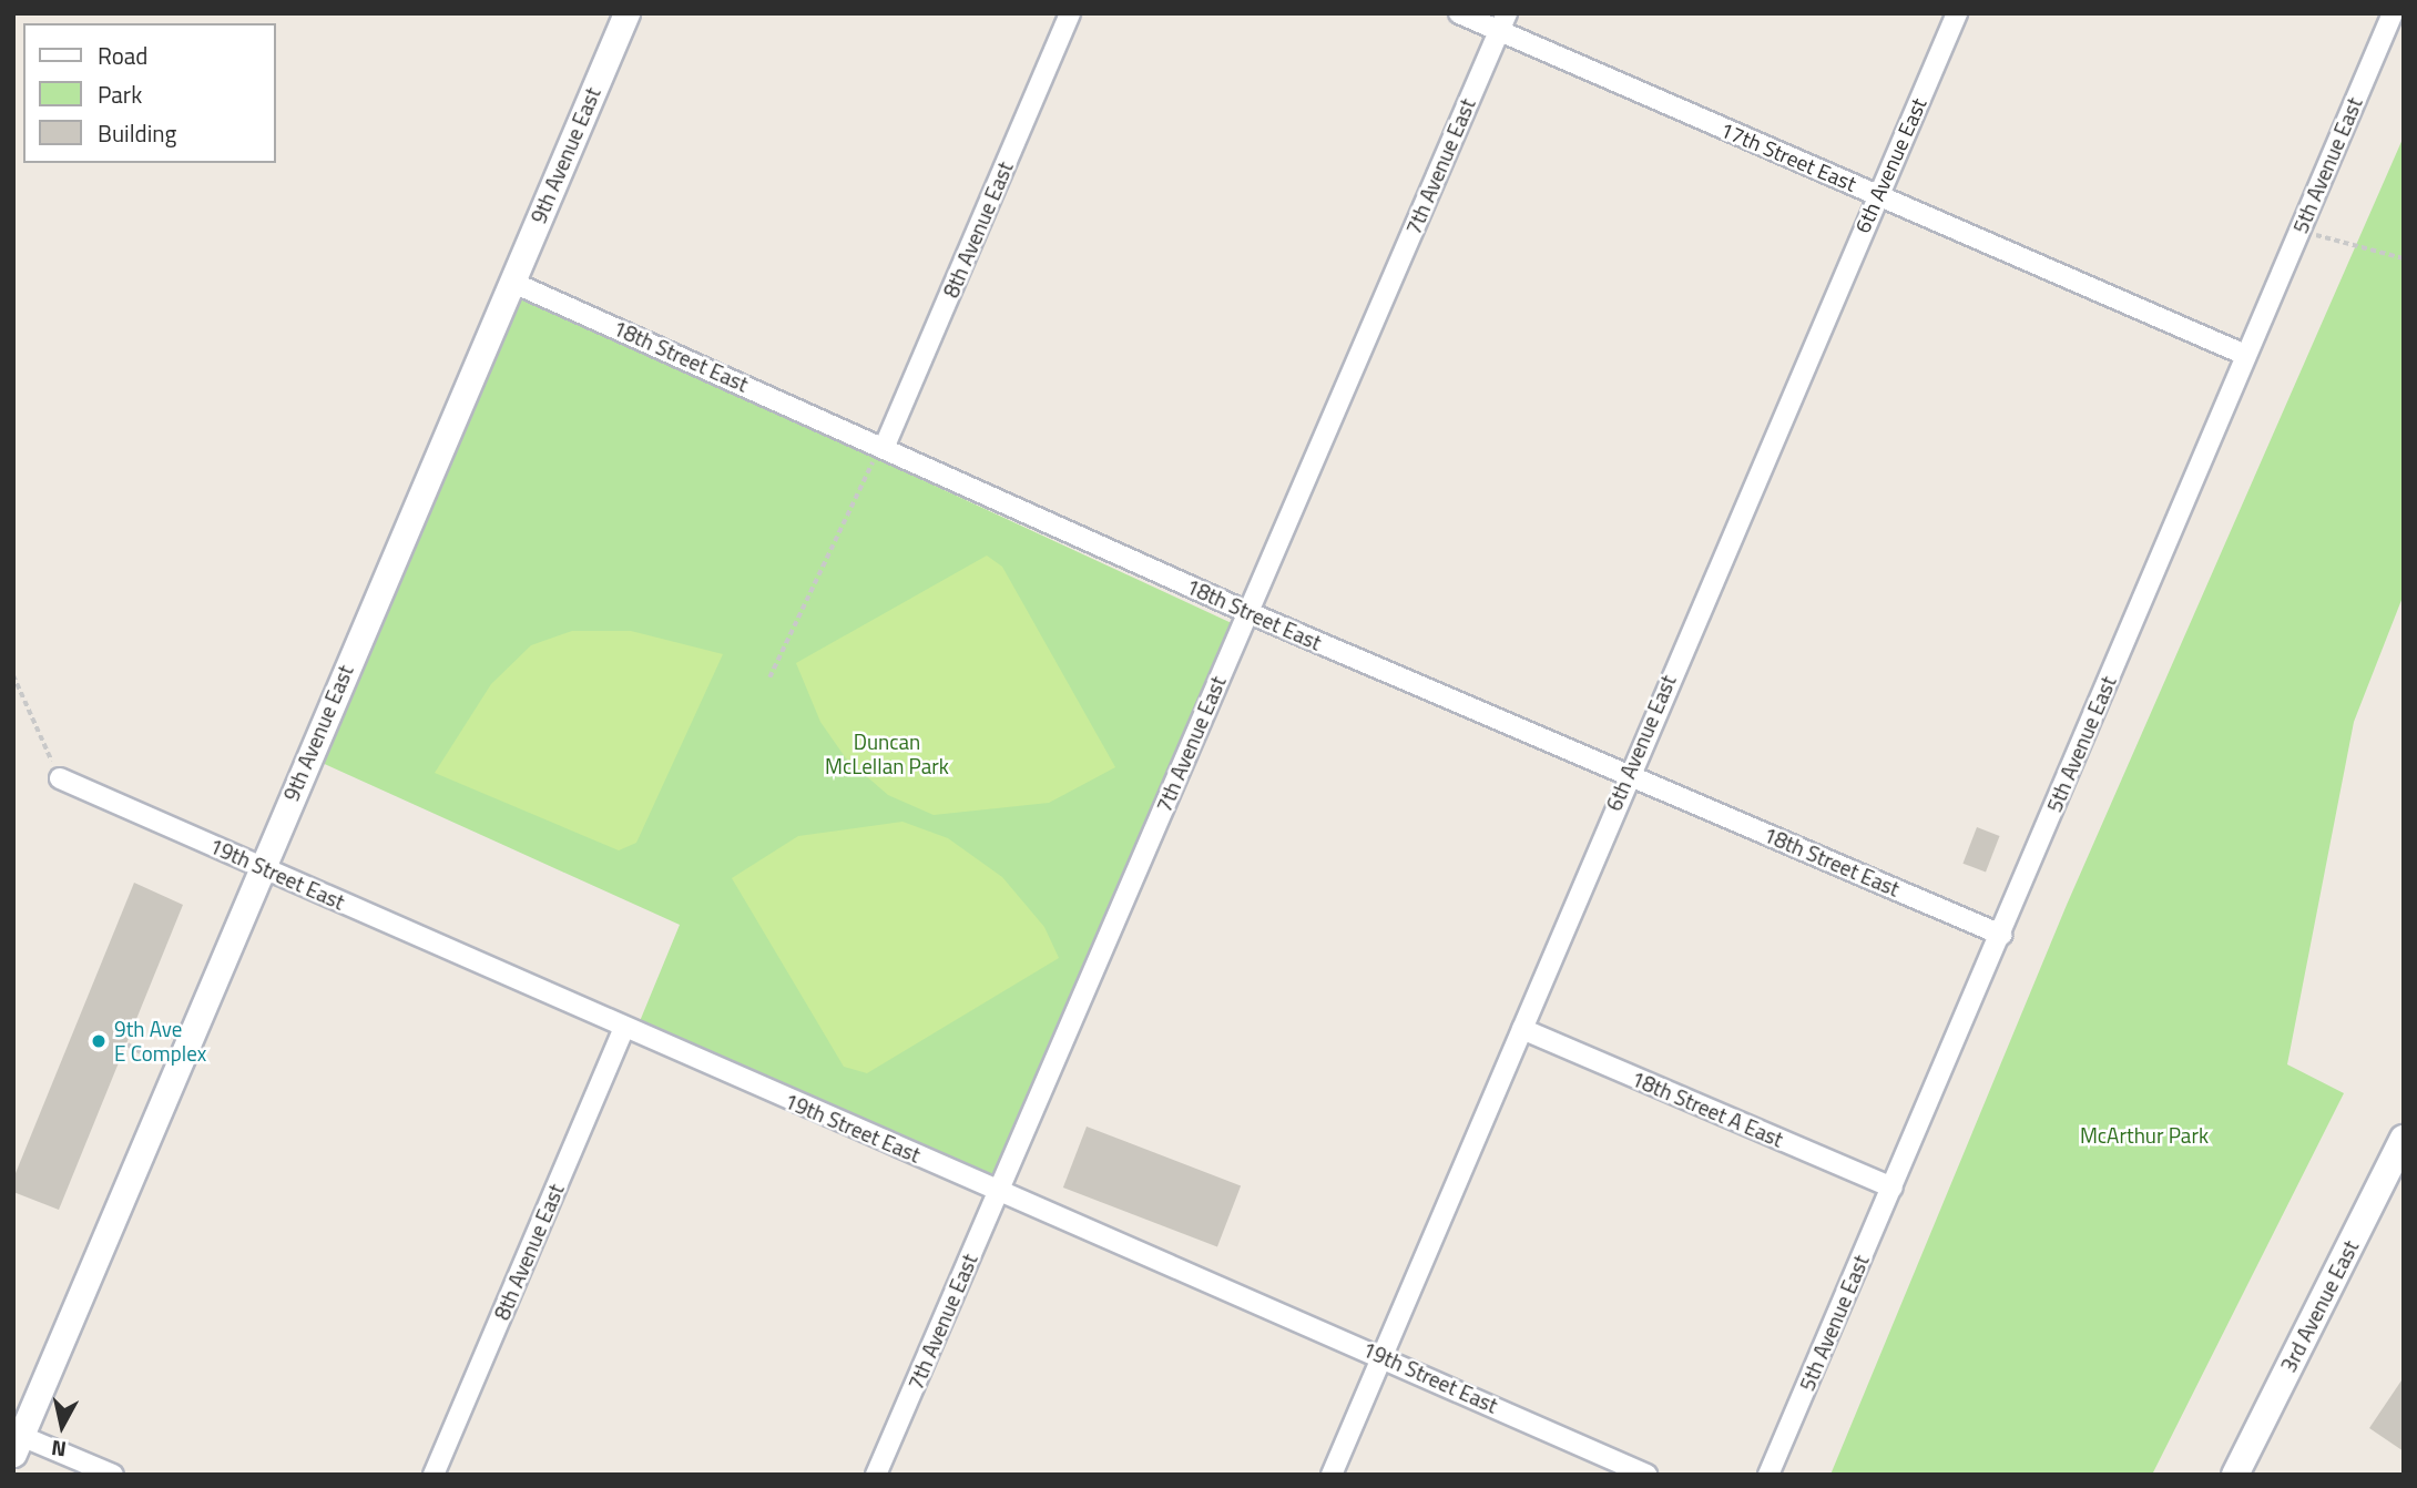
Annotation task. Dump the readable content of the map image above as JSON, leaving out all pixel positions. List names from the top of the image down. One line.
{"streets":{"main road":["3rd Avenue East"],"street":["9th Avenue East","17th Street East","6th Avenue East","5th Avenue East","7th Avenue East","8th Avenue East","18th Street East","19th Street East","18th Street A East"]},"crossings":[["9th Avenue East","18th Street East"],["9th Avenue East","19th Street East"],["17th Street East","6th Avenue East"],["17th Street East","5th Avenue East"],["17th Street East","7th Avenue East"],["6th Avenue East","18th Street East"],["6th Avenue East","19th Street East"],["6th Avenue East","18th Street A East"],["5th Avenue East","18th Street East"],["5th Avenue East","18th Street A East"],["7th Avenue East","18th Street East"],["7th Avenue East","19th Street East"],["8th Avenue East","18th Street East"],["8th Avenue East","19th Street East"]],"parks":["Duncan McLellan Park","McArthur Park"],"places":["9th Ave E Complex"],"legend":["Road","Park","Building"],"north":"bottom"}
